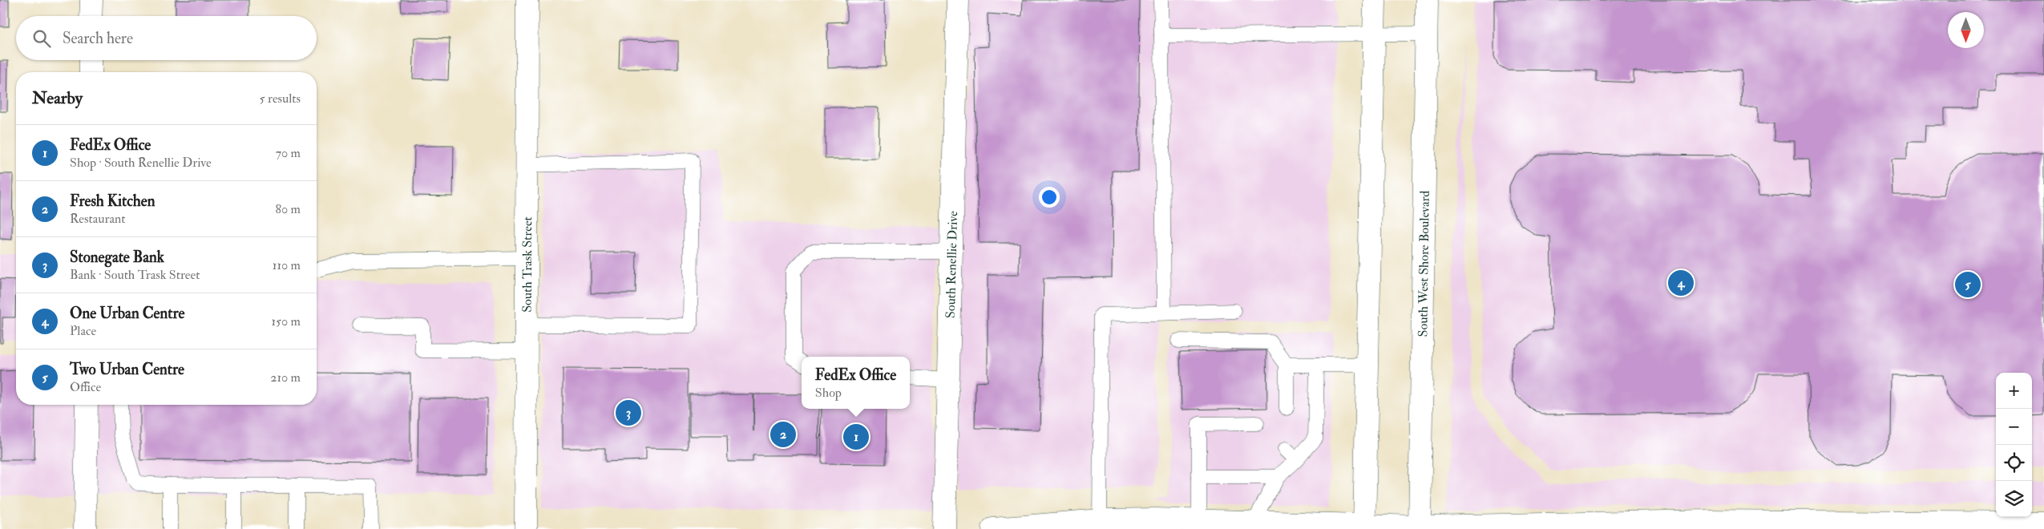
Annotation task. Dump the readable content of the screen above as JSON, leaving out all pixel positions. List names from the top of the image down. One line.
{"streets":{"street":["South West Shore Boulevard","South Trask Street","South Renellie Drive"]},"north":"bottom","page":{"search":"Search here","heading":["Nearby","5 results"],"list":[{"mark":"1","name":"FedEx Office","note":"Shop · South Renellie Drive","value":"70 m"},{"mark":"2","name":"Fresh Kitchen","note":"Restaurant","value":"80 m"},{"mark":"3","name":"Stonegate Bank","note":"Bank · South Trask Street","value":"110 m"},{"mark":"4","name":"One Urban Centre","note":"Place","value":"150 m"},{"mark":"5","name":"Two Urban Centre","note":"Office","value":"210 m"}],"pins":["4","5","3","2","1"],"popup":["FedEx Office","Shop"],"map_buttons":["+","−"]}}
